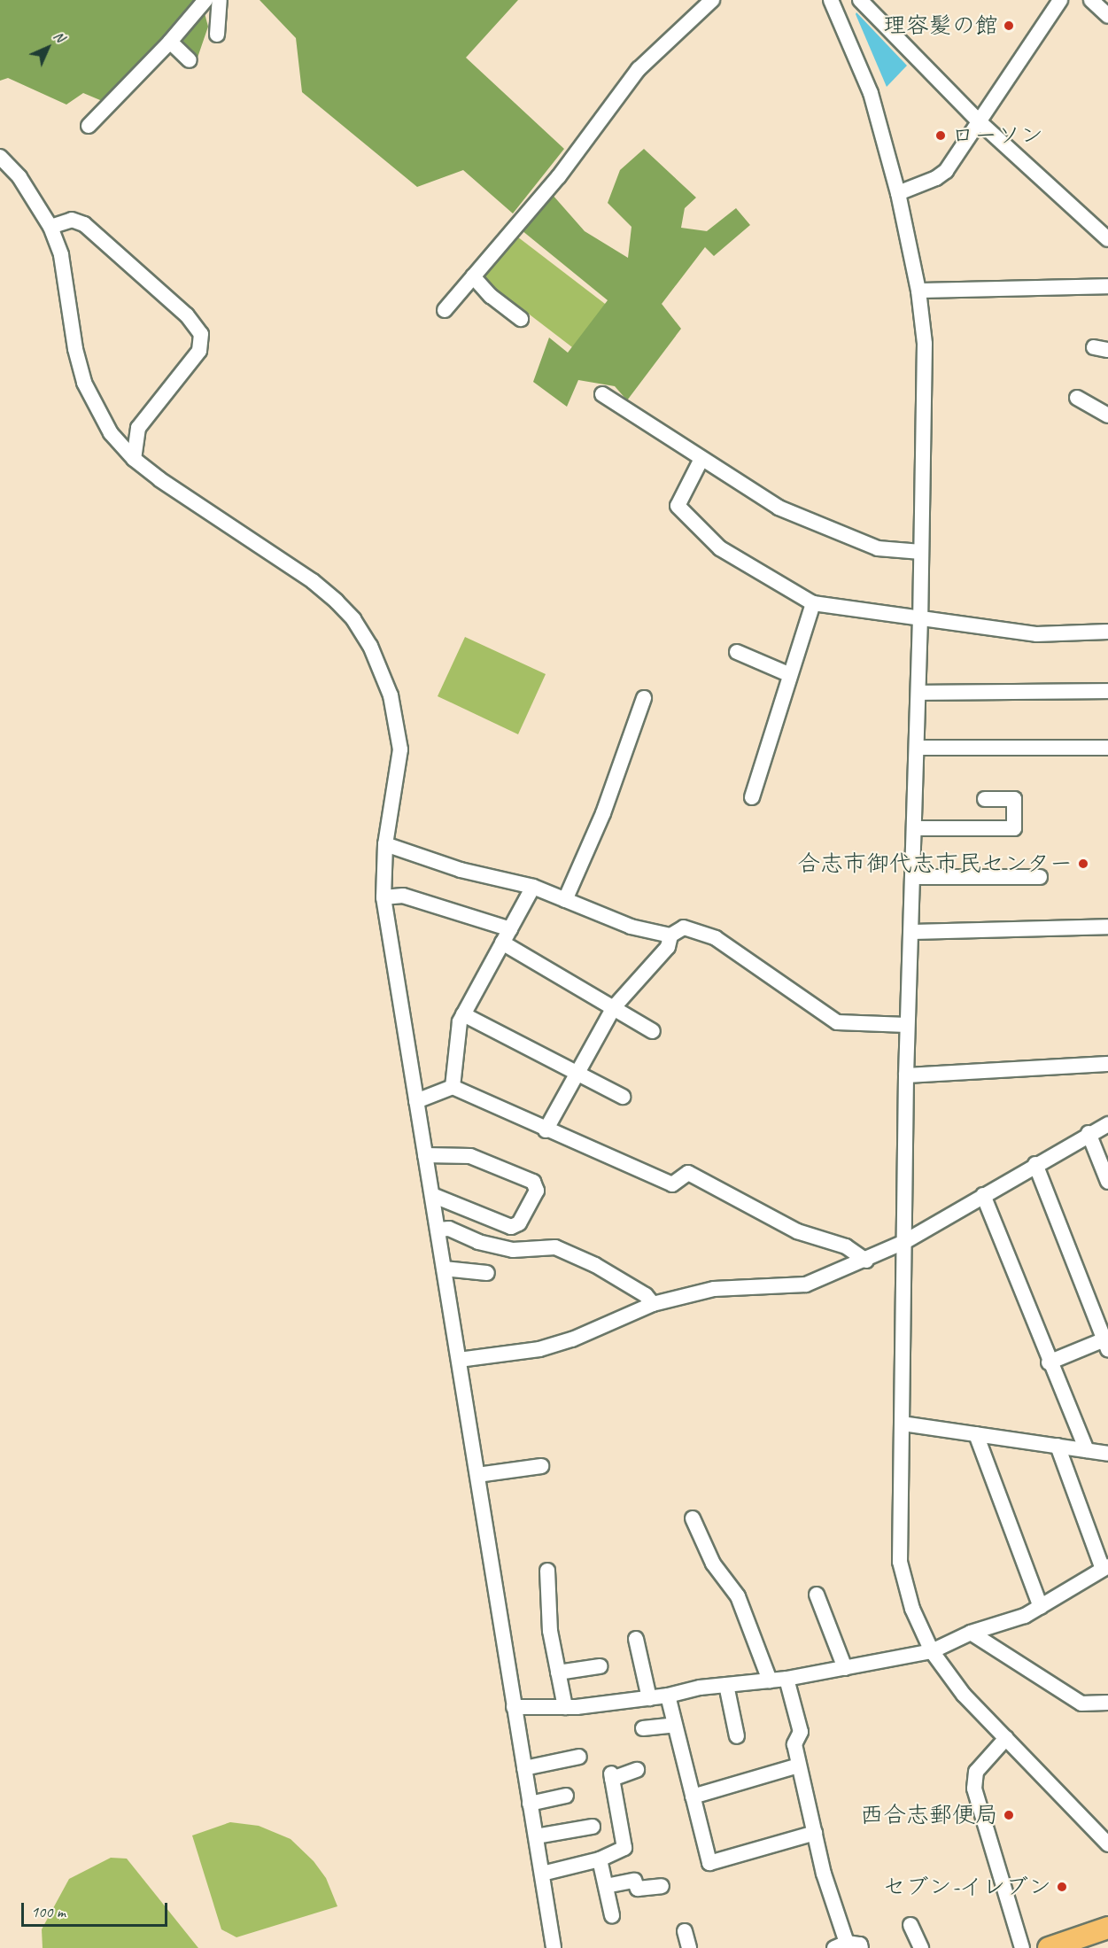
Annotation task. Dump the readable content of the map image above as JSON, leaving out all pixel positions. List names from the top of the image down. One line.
{"places":["理容髪の館","ローソン","合志市御代志市民センター","西合志郵便局","セブン-イレブン"],"scale_bar":"100 m","north":"top right"}
